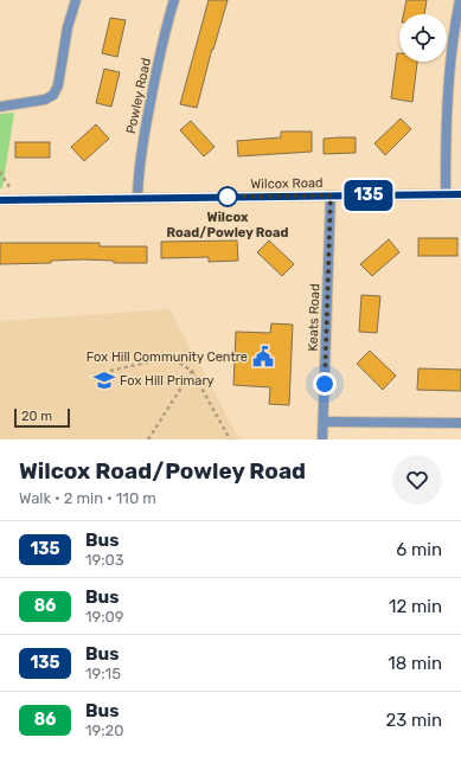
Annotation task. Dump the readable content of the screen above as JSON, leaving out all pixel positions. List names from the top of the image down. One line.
{"streets":{"street":["Powley Road","Wilcox Road","Keats Road"]},"crossings":[["Powley Road","Wilcox Road"],["Wilcox Road","Keats Road"]],"places":{"other":["Wilcox Road/Powley Road"],"public building":["Fox Hill Community Centre"],"school or university":["Fox Hill Primary"]},"lines":["bus line 135"],"scale_bar":"20 m","page":{"on_map":"135","scale":"20 m","heading":["Wilcox Road/Powley Road","Walk · 2 min · 110 m"],"list":[{"mark":"135","name":"Bus","note":"19:03","value":"6 min"},{"mark":"86","name":"Bus","note":"19:09","value":"12 min"},{"mark":"135","name":"Bus","note":"19:15","value":"18 min"},{"mark":"86","name":"Bus","note":"19:20","value":"23 min"}]}}
